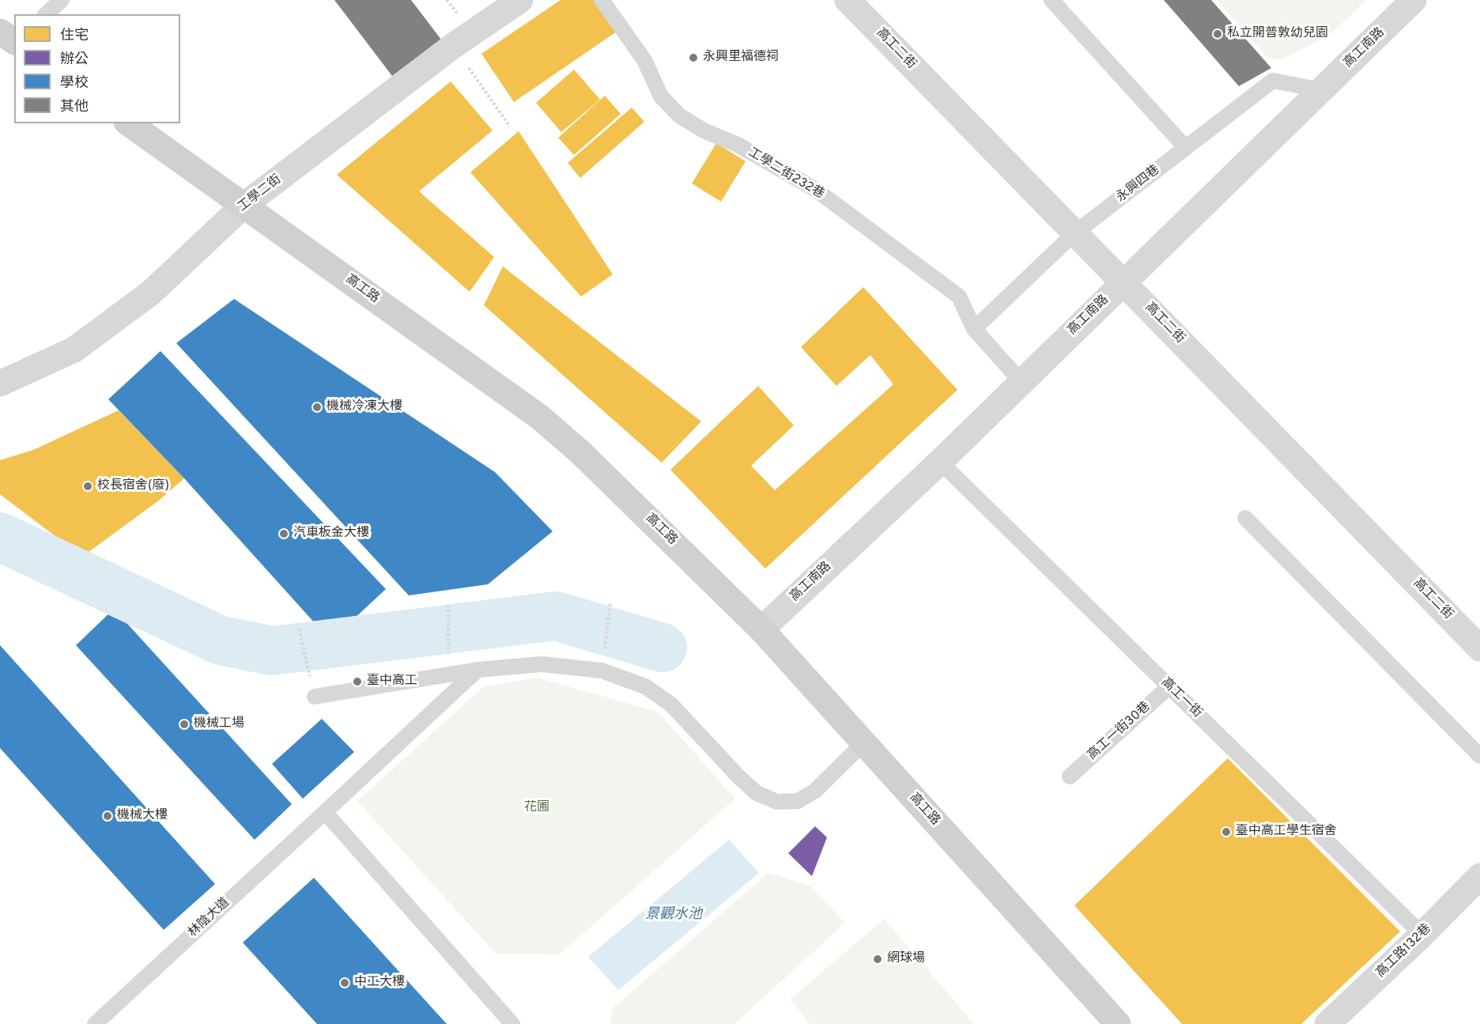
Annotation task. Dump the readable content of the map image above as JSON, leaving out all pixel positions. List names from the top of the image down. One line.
{"streets":{"street":["高工南路","高工二街","工學二街","高工路","高工路132巷"],"lane":["工學二街232巷","永興四巷","高工一街","高工一街30巷","林陰大道"]},"crossings":[["高工南路","高工二街"],["高工南路","工學二街232巷"],["高工南路","永興四巷"],["高工南路","高工路"],["高工南路","高工一街"],["高工二街","永興四巷"],["工學二街232巷","永興四巷"],["工學二街","高工路"],["高工一街","高工一街30巷"],["高工一街","高工路132巷"]],"water":["景觀水池"],"parks":["花圃"],"places":["私立開普敦幼兒園","永興里福德祠","機械冷凍大樓","校長宿舍(廢)","汽車板金大樓","臺中高工","機械工場","機械大樓","臺中高工學生宿舍","網球場","中工大樓"],"legend":["住宅","辦公","學校","其他"]}
